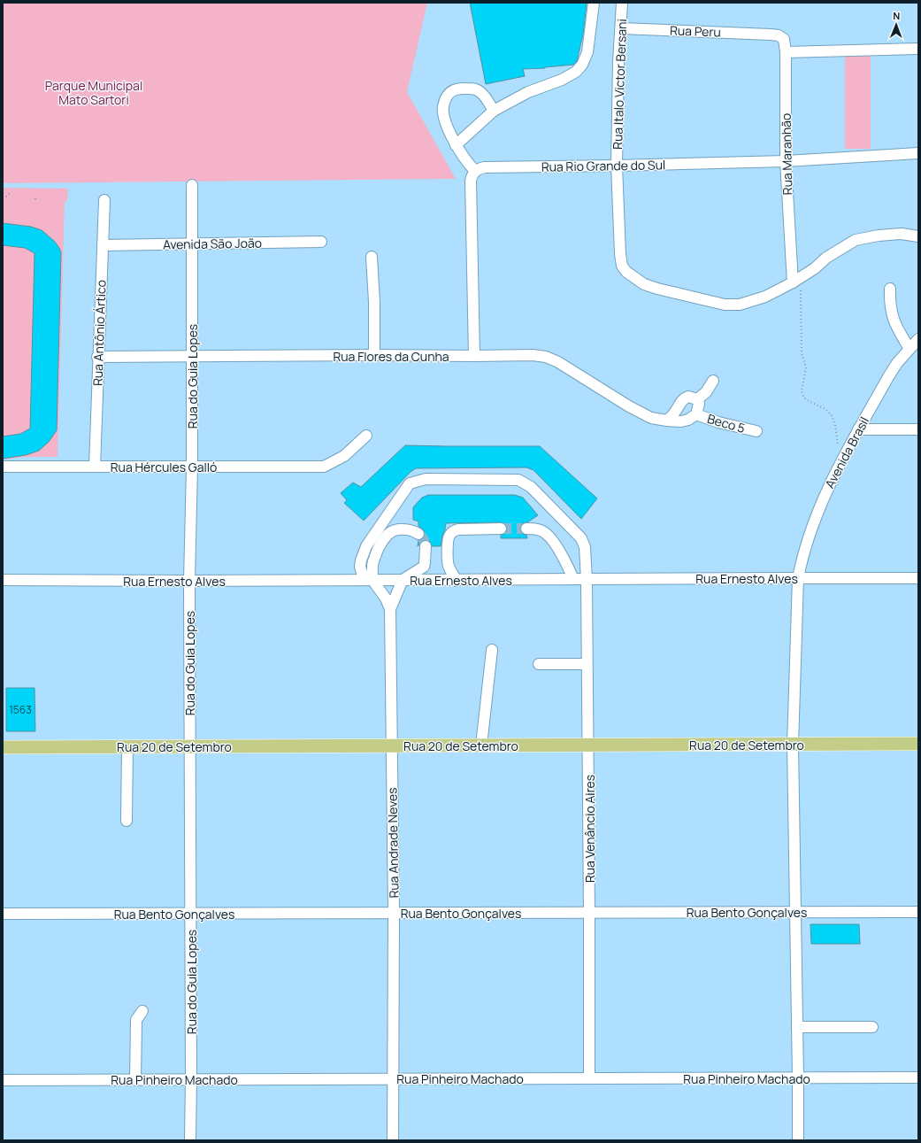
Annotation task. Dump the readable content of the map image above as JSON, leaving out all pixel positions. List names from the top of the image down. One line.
{"streets":{"main road":["Rua 20 de Setembro"],"street":["Rua Peru","Rua Italo Victor Bersani","Rua Maranhão","Rua Rio Grande do Sul","Avenida São João","Rua Antônio Ártico","Rua Flores da Cunha","Rua do Guia Lopes","Beco 5","Avenida Brasil","Rua Hércules Galló","Rua Ernesto Alves","Rua Venâncio Aires","Rua Andrade Neves","Rua Bento Gonçalves","Rua Pinheiro Machado"]},"crossings":[["Rua Peru","Rua Italo Victor Bersani"],["Rua Peru","Rua Maranhão"],["Rua Italo Victor Bersani","Rua Maranhão"],["Rua Italo Victor Bersani","Rua Rio Grande do Sul"],["Rua Maranhão","Rua Rio Grande do Sul"],["Avenida São João","Rua Antônio Ártico"],["Avenida São João","Rua do Guia Lopes"],["Rua Antônio Ártico","Rua Flores da Cunha"],["Rua Antônio Ártico","Rua Hércules Galló"],["Rua Flores da Cunha","Rua do Guia Lopes"],["Rua Flores da Cunha","Beco 5"],["Rua do Guia Lopes","Rua Hércules Galló"],["Rua do Guia Lopes","Rua Ernesto Alves"],["Rua do Guia Lopes","Rua 20 de Setembro"],["Rua do Guia Lopes","Rua Bento Gonçalves"],["Rua do Guia Lopes","Rua Pinheiro Machado"],["Avenida Brasil","Rua Ernesto Alves"],["Avenida Brasil","Rua 20 de Setembro"],["Avenida Brasil","Rua Bento Gonçalves"],["Avenida Brasil","Rua Pinheiro Machado"],["Rua Ernesto Alves","Rua Venâncio Aires"],["Rua Ernesto Alves","Rua Andrade Neves"],["Rua 20 de Setembro","Rua Venâncio Aires"],["Rua 20 de Setembro","Rua Andrade Neves"],["Rua Venâncio Aires","Rua Andrade Neves"],["Rua Venâncio Aires","Rua Bento Gonçalves"],["Rua Venâncio Aires","Rua Pinheiro Machado"],["Rua Andrade Neves","Rua Bento Gonçalves"],["Rua Andrade Neves","Rua Pinheiro Machado"]],"parks":["Parque Municipal Mato Sartori"],"house_numbers":["1563"],"north":"top"}
